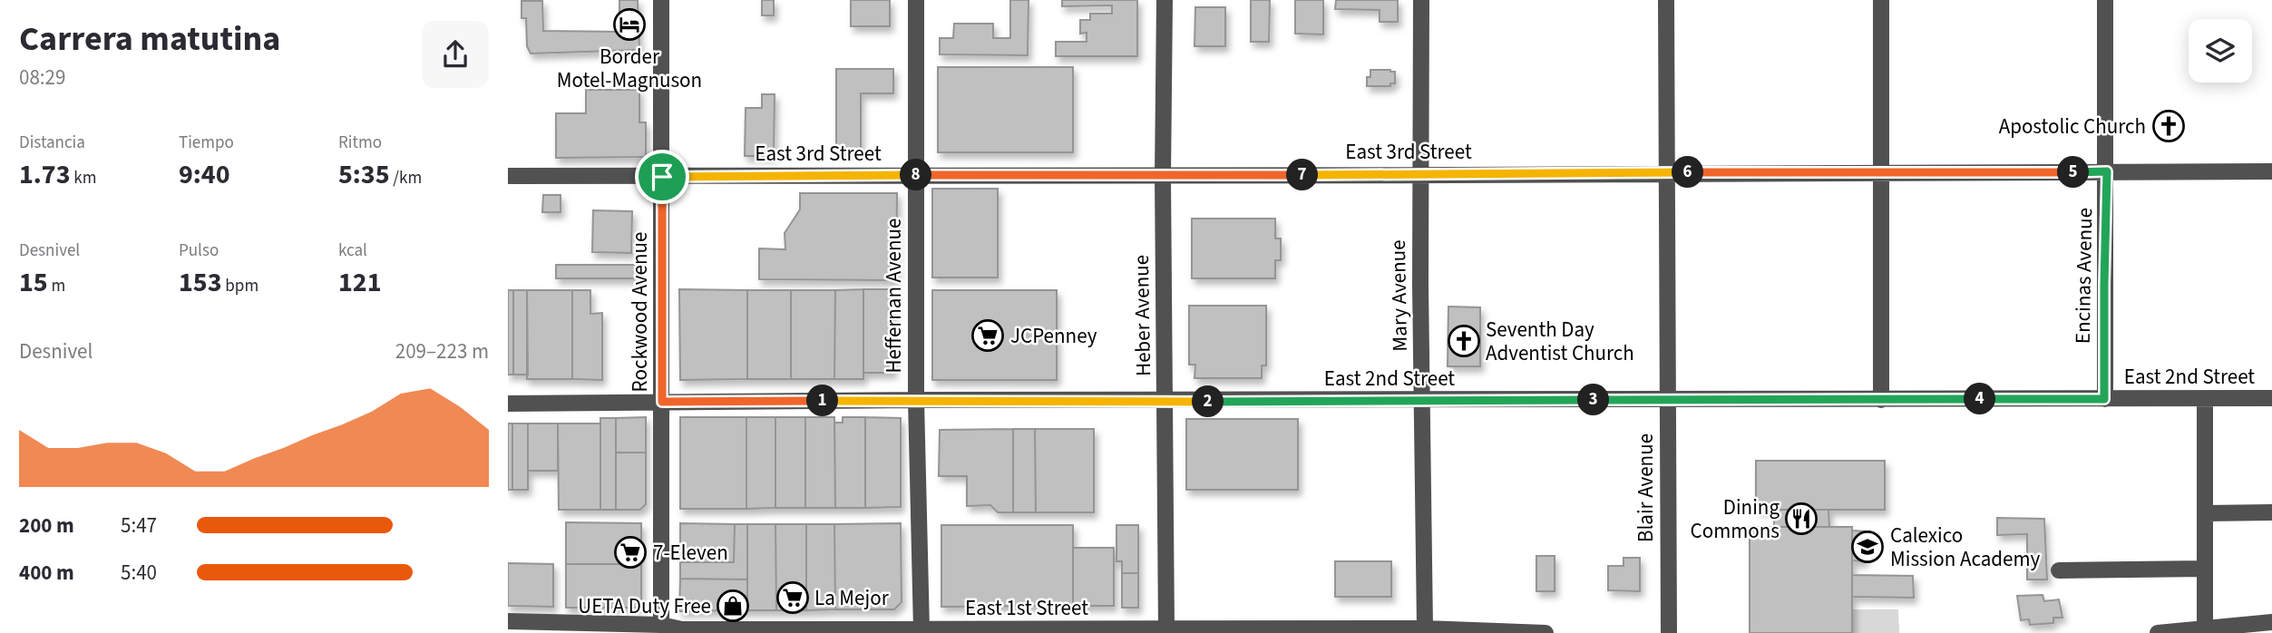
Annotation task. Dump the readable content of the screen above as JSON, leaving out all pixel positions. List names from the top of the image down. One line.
{"streets":{"street":["East 3rd Street","Encinas Avenue","Heffernan Avenue","Mary Avenue","Rockwood Avenue","Heber Avenue","East 2nd Street","Blair Avenue","East 1st Street"]},"crossings":[["East 3rd Street","Encinas Avenue"],["East 3rd Street","Heffernan Avenue"],["East 3rd Street","Mary Avenue"],["East 3rd Street","Rockwood Avenue"],["East 3rd Street","Heber Avenue"],["East 3rd Street","Blair Avenue"],["Encinas Avenue","East 2nd Street"],["Heffernan Avenue","East 2nd Street"],["Heffernan Avenue","East 1st Street"],["Mary Avenue","East 2nd Street"],["Mary Avenue","East 1st Street"],["Rockwood Avenue","East 2nd Street"],["Rockwood Avenue","East 1st Street"],["Heber Avenue","East 2nd Street"],["Heber Avenue","East 1st Street"],["East 2nd Street","Blair Avenue"]],"places":{"hotel":["Border Motel-Magnuson"],"church":["Apostolic Church","Seventh Day Adventist Church"],"supermarket":["JCPenney","7-Eleven","La Mejor"],"restaurant":["Dining Commons"],"school or university":["Calexico Mission Academy"],"shop":["UETA Duty Free"]},"page":{"heading":["Carrera matutina","08:29"],"stats":[["Distancia","1.73 km"],["Tiempo","9:40"],["Ritmo","5:35 /km"],["Desnivel","15 m"],["Pulso","153 bpm"],["kcal","121"]],"pins":["5","6","7","8","4","3","1","2"],"chart":["Desnivel","209–223 m"],"list":[{"name":"200 m","note":"5:47"},{"name":"400 m","note":"5:40"}]}}
